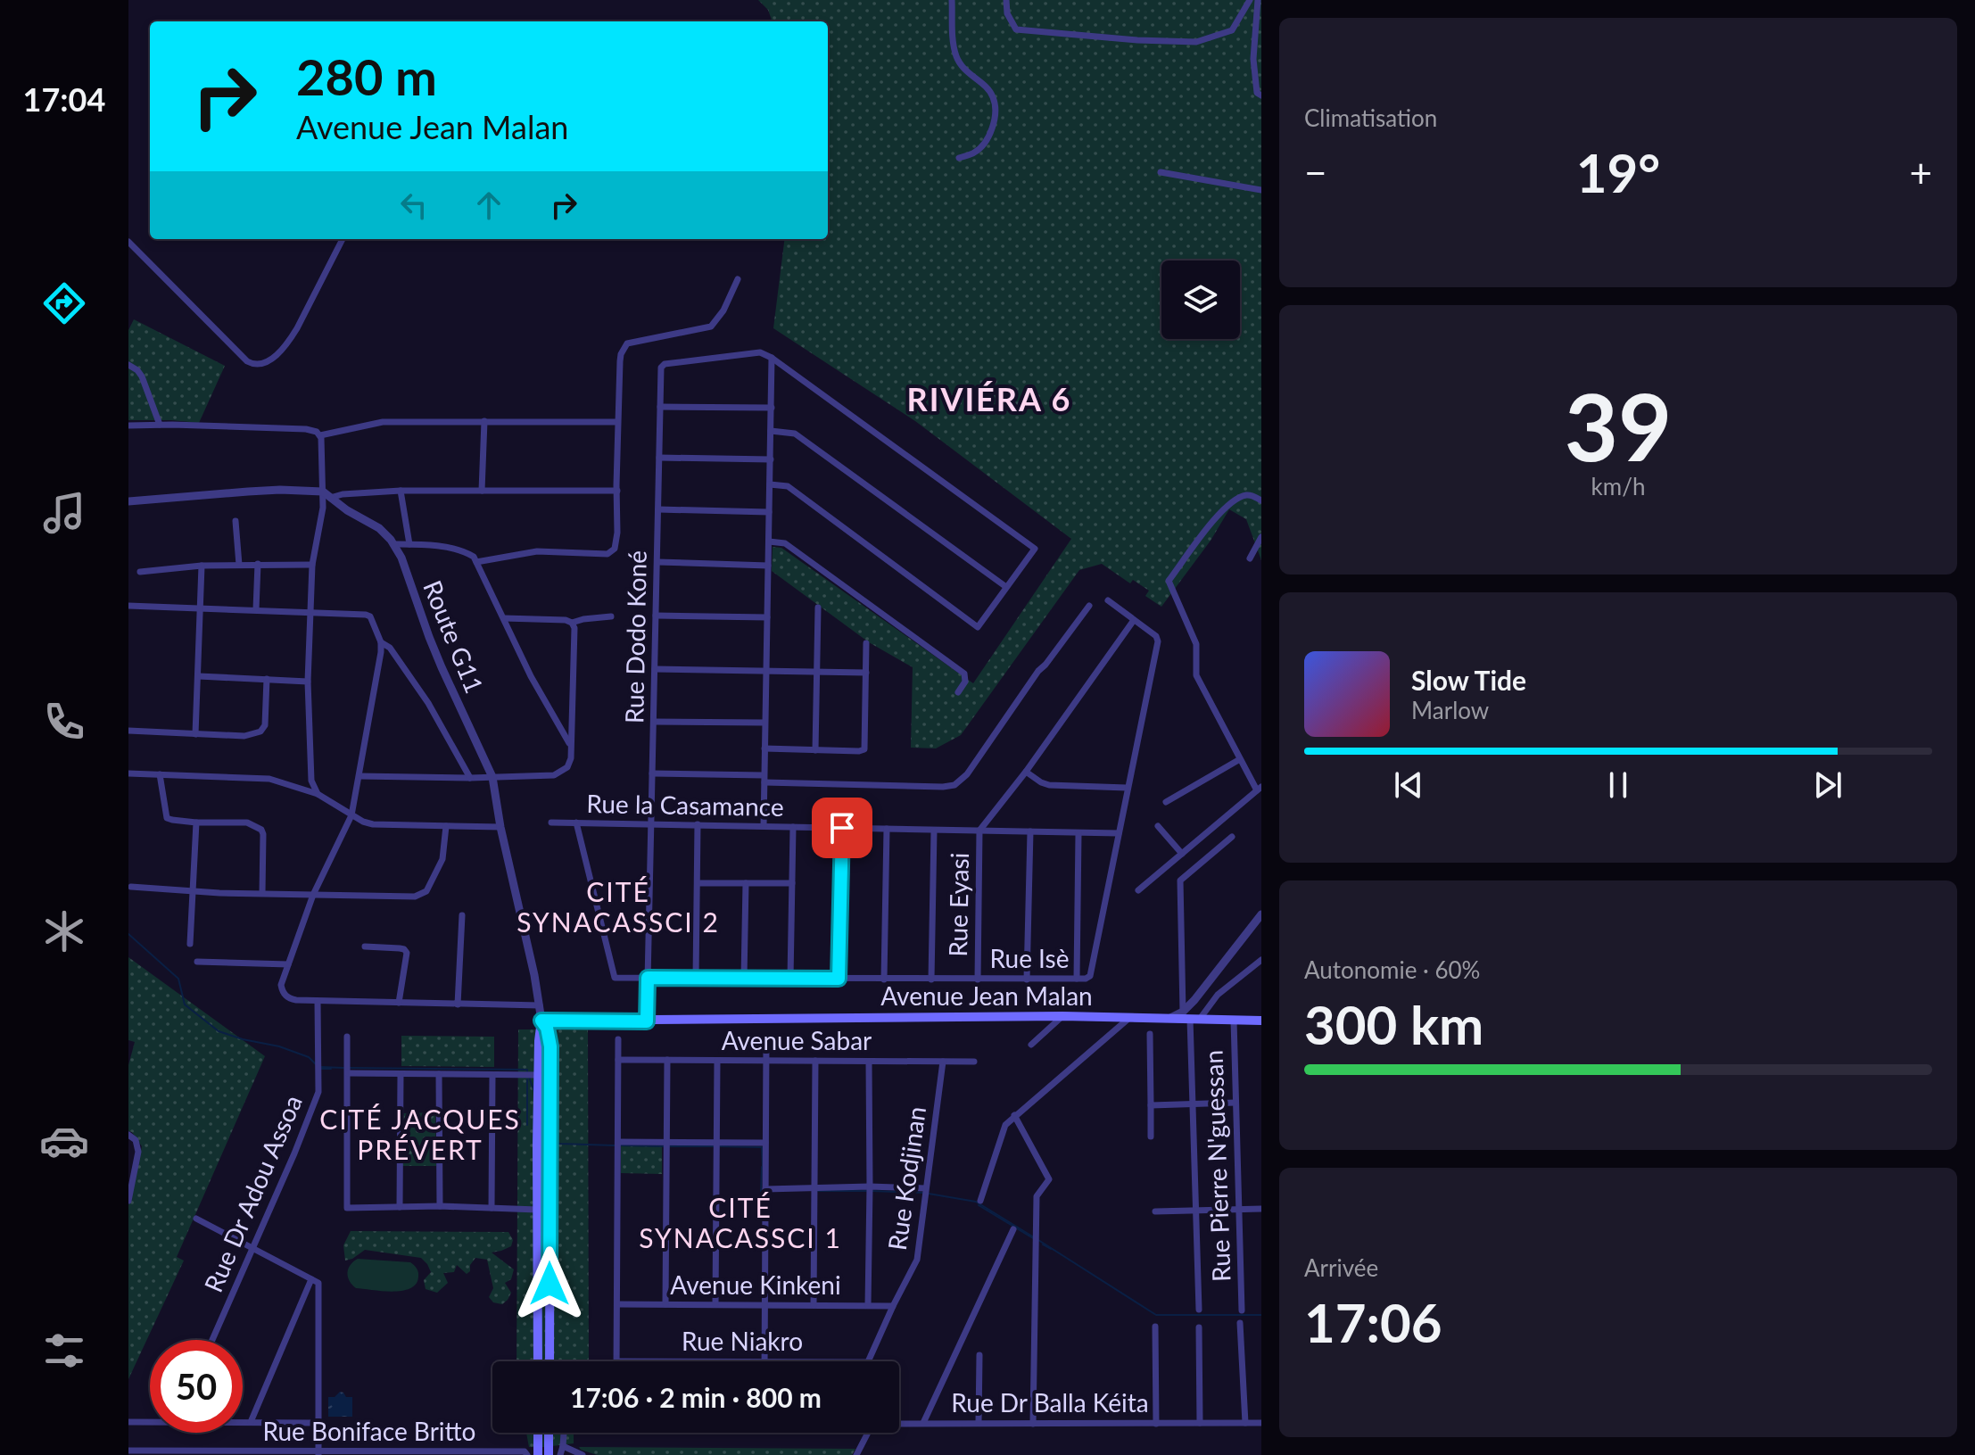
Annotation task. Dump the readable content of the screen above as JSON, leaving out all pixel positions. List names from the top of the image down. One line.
{"streets":{"main road":["Avenue Jean Malan"],"street":["Route G11","Rue Dodo Koné","Rue la Casamance","Rue Eyasi","Rue Isè","Avenue Sabar","Rue Pierre N'guessan","Rue Kodjinan","Rue Dr Adou Assoa","Avenue Kinkeni","Rue Dr Balla Kéita","Rue Boniface Britto"]},"crossings":[["Route G11","Avenue Jean Malan"],["Rue Dodo Koné","Rue la Casamance"],["Rue Dodo Koné","Rue Isè"],["Rue Dodo Koné","Avenue Jean Malan"],["Rue la Casamance","Rue Eyasi"],["Rue la Casamance","Rue Isè"],["Rue Eyasi","Rue Isè"],["Avenue Jean Malan","Rue Pierre N'guessan"],["Avenue Sabar","Rue Kodjinan"],["Rue Kodjinan","Avenue Kinkeni"]],"districts":["RIVIÉRA 6","CITÉ SYNACASSCI 2","CITÉ JACQUES PRÉVERT","CITÉ SYNACASSCI 1"],"page":{"tabs":"17:04","tile":["Climatisation",["39","km/h"],["Autonomie · 60%","300 km"],["Arrivée","17:06"]],"turn":["280 m","Avenue Jean Malan"],"heat":["−","19°","+"],"song":["Slow Tide","Marlow"],"limit":"50","trip":"17:06 · 2 min · 800 m"}}
